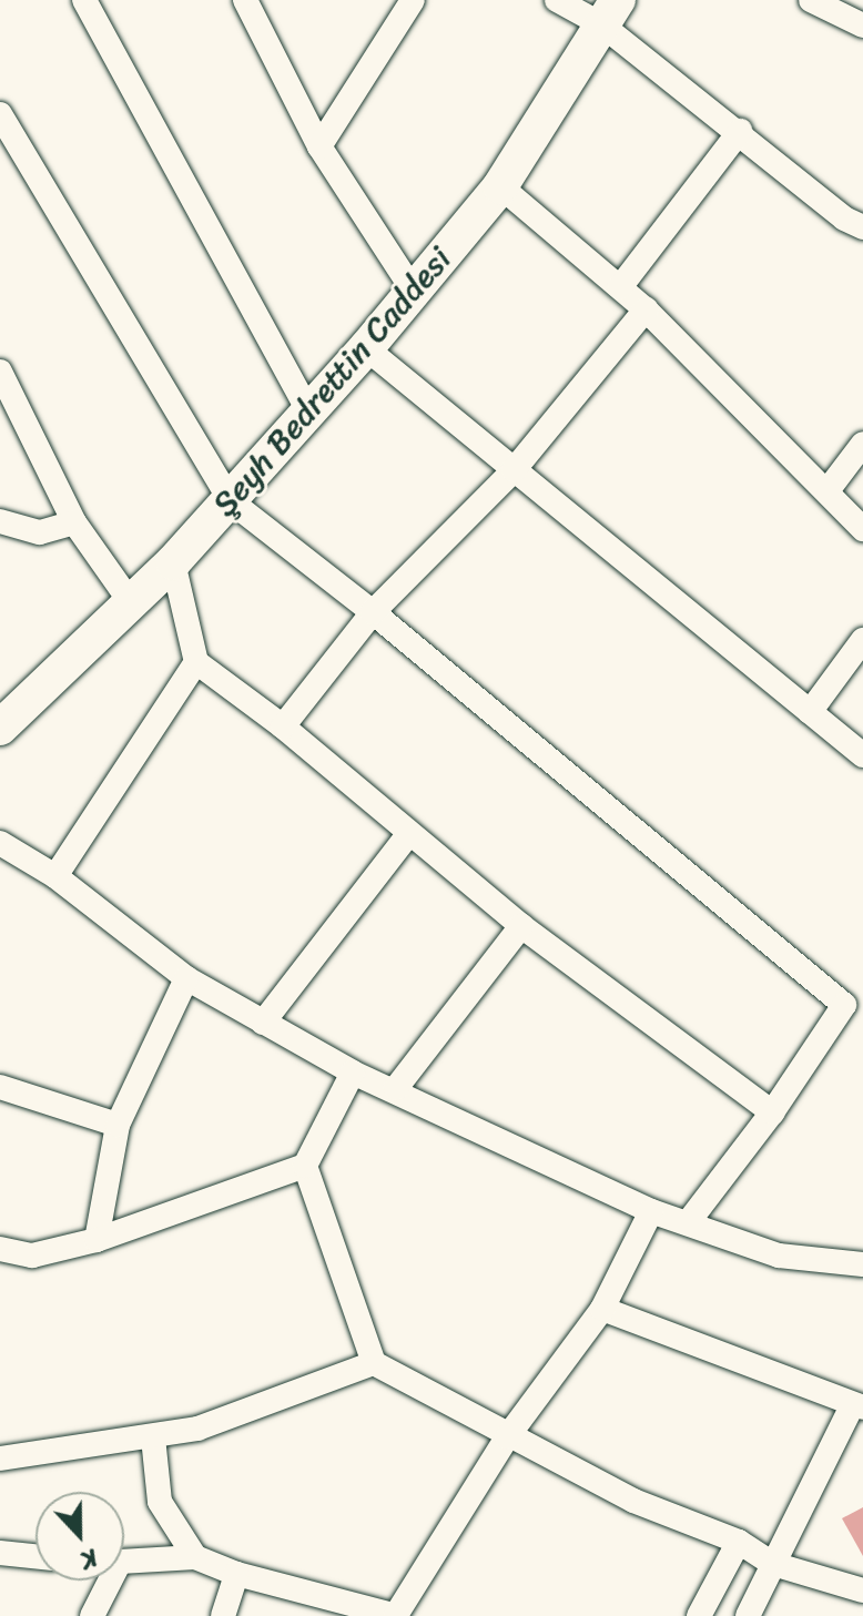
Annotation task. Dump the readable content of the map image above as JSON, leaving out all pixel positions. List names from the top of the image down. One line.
{"streets":{"main road":["Şeyh Bedrettin Caddesi"]},"north":"bottom"}
